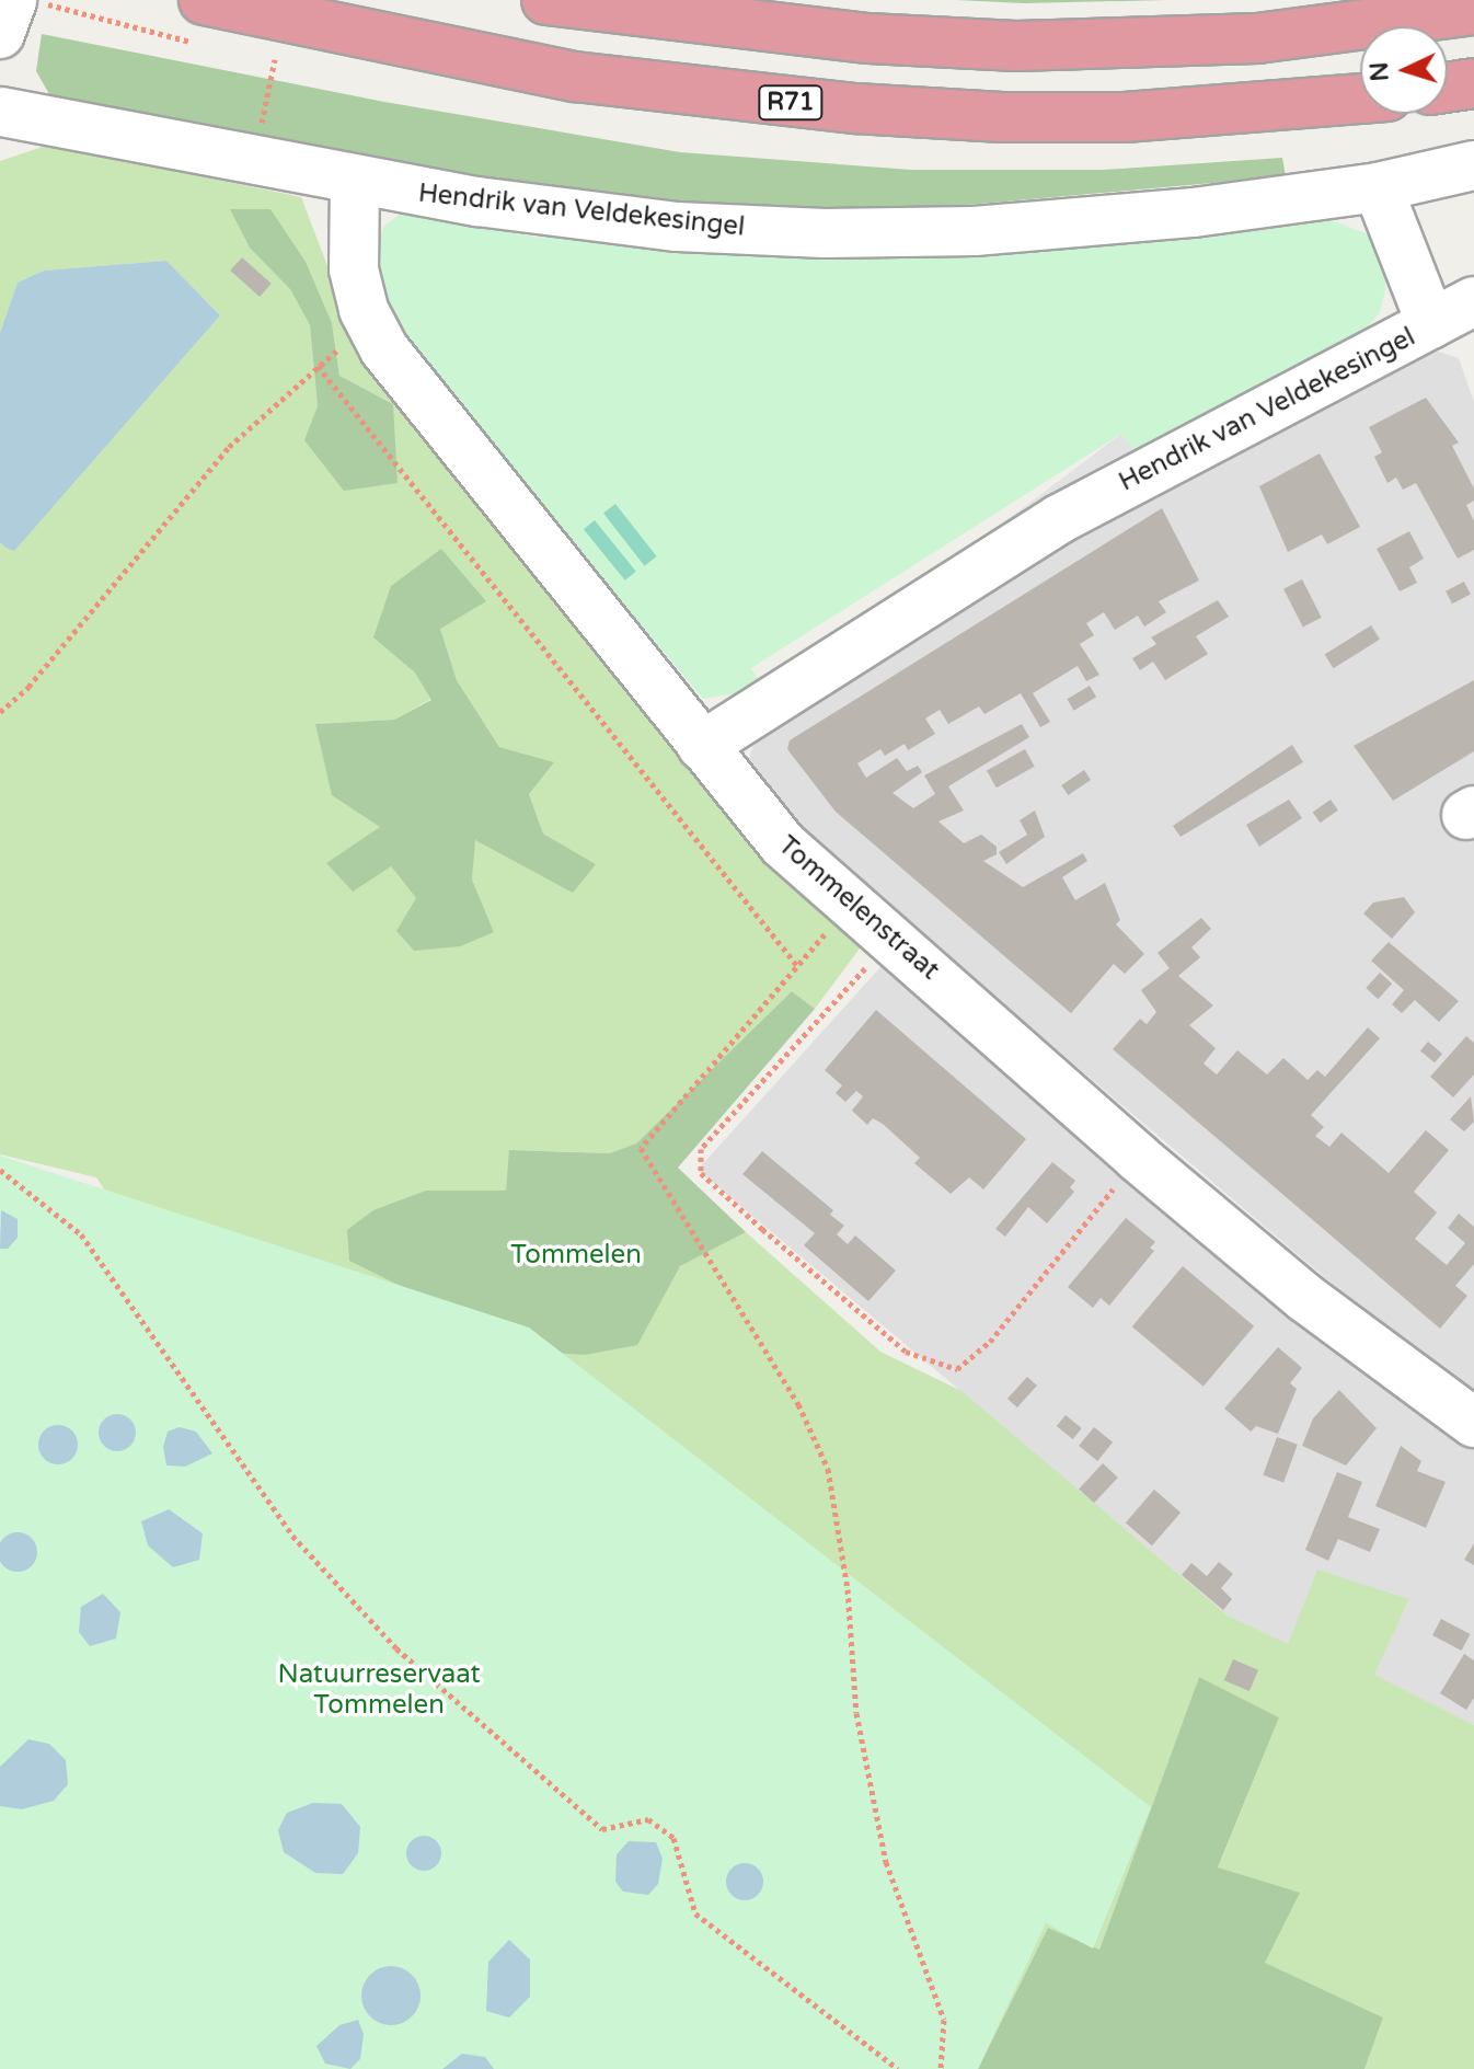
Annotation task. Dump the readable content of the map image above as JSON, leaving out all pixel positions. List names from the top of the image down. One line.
{"streets":{"highway":["R71"],"street":["Hendrik van Veldekesingel","Tommelenstraat"]},"crossings":[["Hendrik van Veldekesingel","Tommelenstraat"]],"parks":["Tommelen","Natuurreservaat Tommelen"],"north":"left"}
